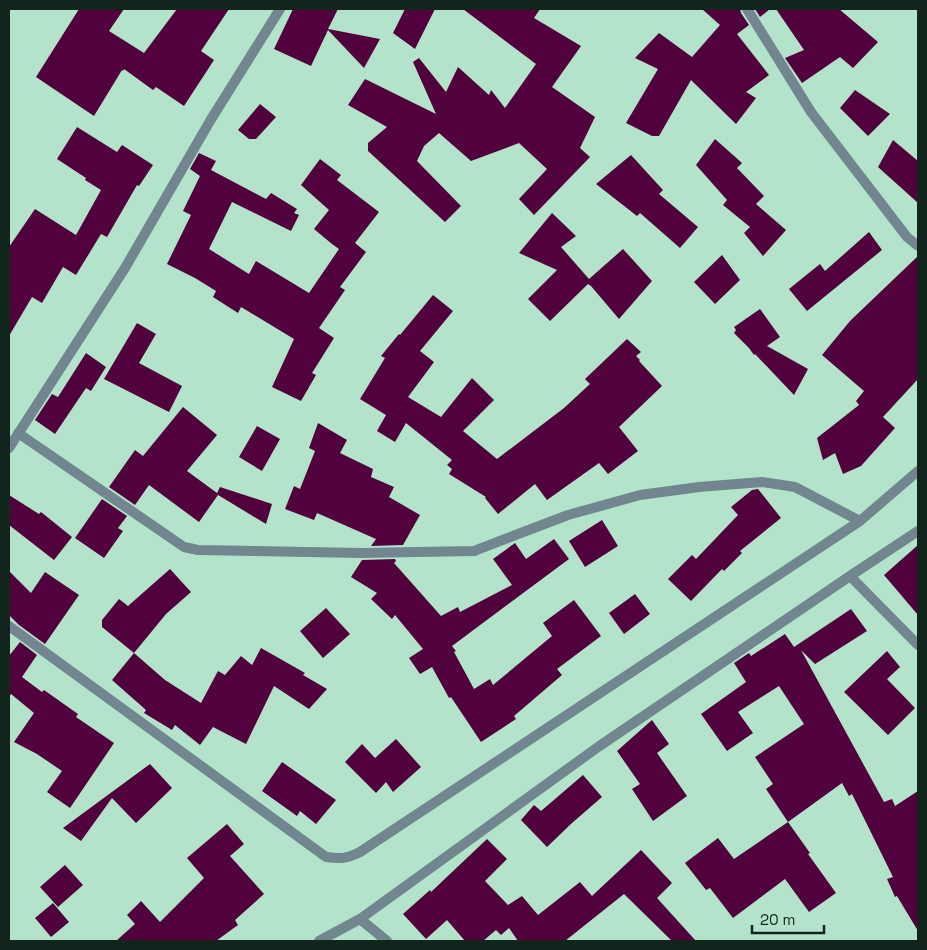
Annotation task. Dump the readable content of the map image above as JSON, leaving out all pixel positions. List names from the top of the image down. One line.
{"scale_bar":"20 m"}
